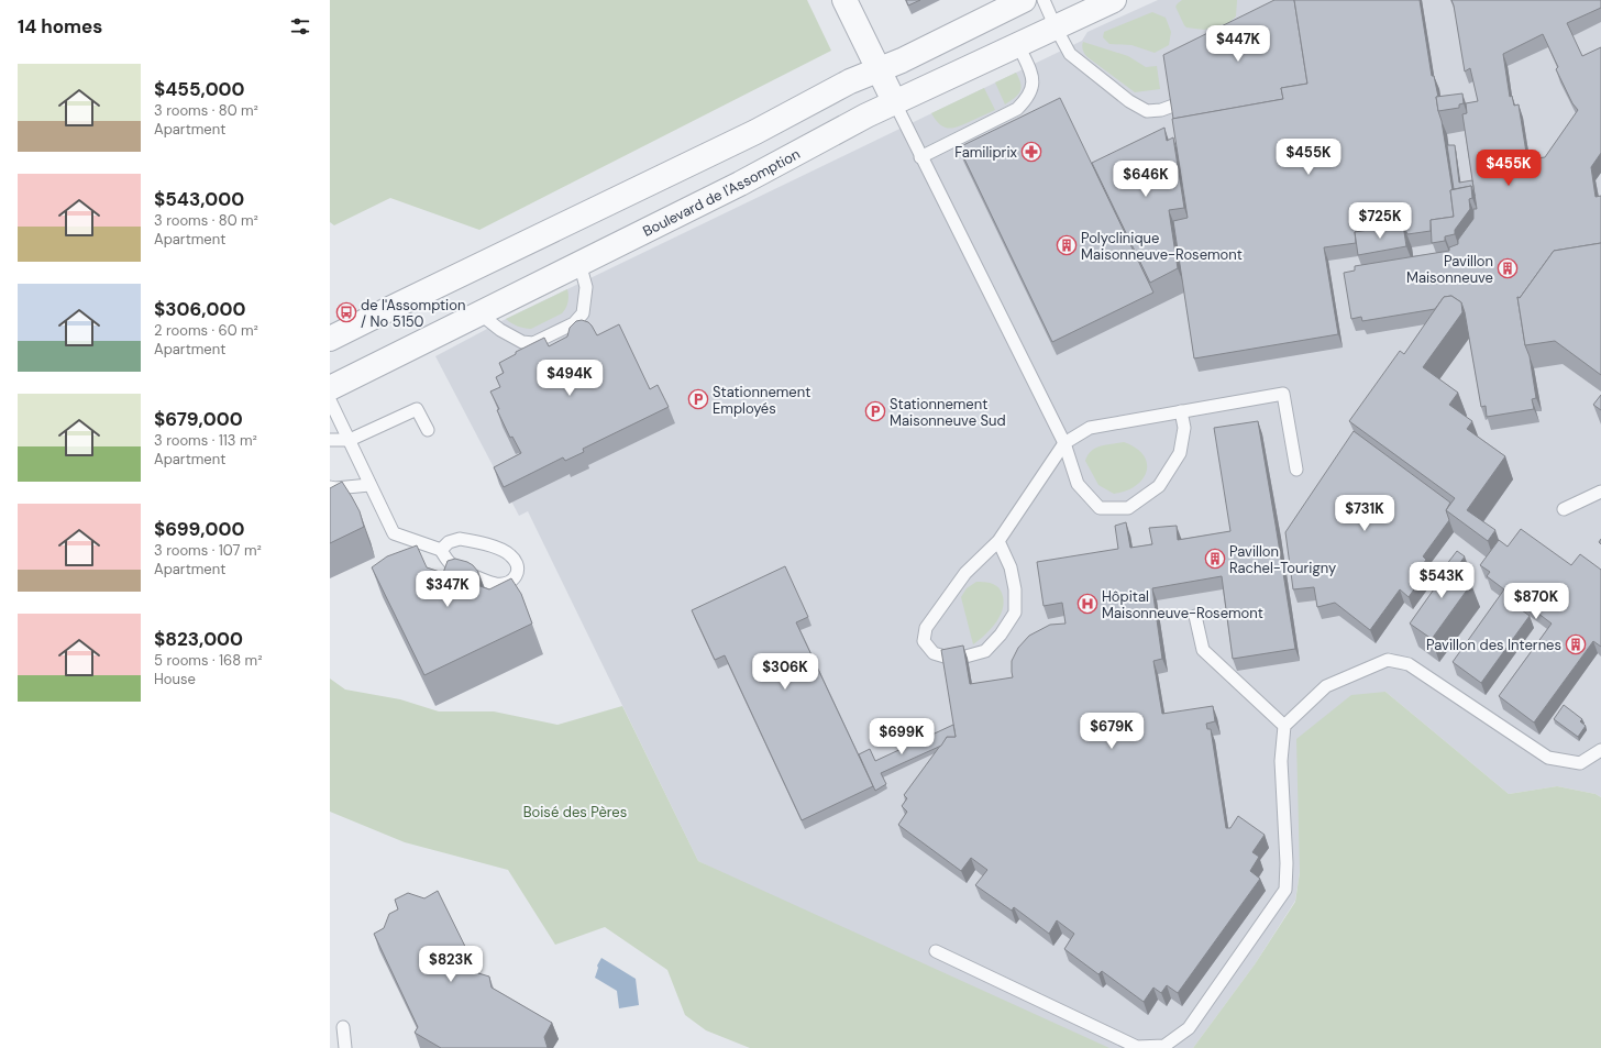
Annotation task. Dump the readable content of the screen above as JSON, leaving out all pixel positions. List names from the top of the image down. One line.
{"streets":{"street":["Boulevard de l'Assomption"]},"parks":["Boisé des Pères"],"places":{"pharmacy":["Familiprix"],"building":["Polyclinique Maisonneuve-Rosemont","Pavillon Maisonneuve","Pavillon Rachel-Tourigny","Pavillon des Internes"],"bus stop":["de l'Assomption / No 5150"],"parking":["Stationnement Employés","Stationnement Maisonneuve Sud"],"hospital":["Hôpital Maisonneuve-Rosemont"]},"page":{"heading":"14 homes","price":["$447K","$455K","$455K","$646K","$725K","$494K","$731K","$543K","$347K","$870K","$306K","$679K","$699K","$823K"],"list":[{"name":"$455,000","note":"3 rooms · 80 m² · Apartment"},{"name":"$543,000","note":"3 rooms · 80 m² · Apartment"},{"name":"$306,000","note":"2 rooms · 60 m² · Apartment"},{"name":"$679,000","note":"3 rooms · 113 m² · Apartment"},{"name":"$699,000","note":"3 rooms · 107 m² · Apartment"},{"name":"$823,000","note":"5 rooms · 168 m² · House"}]}}
